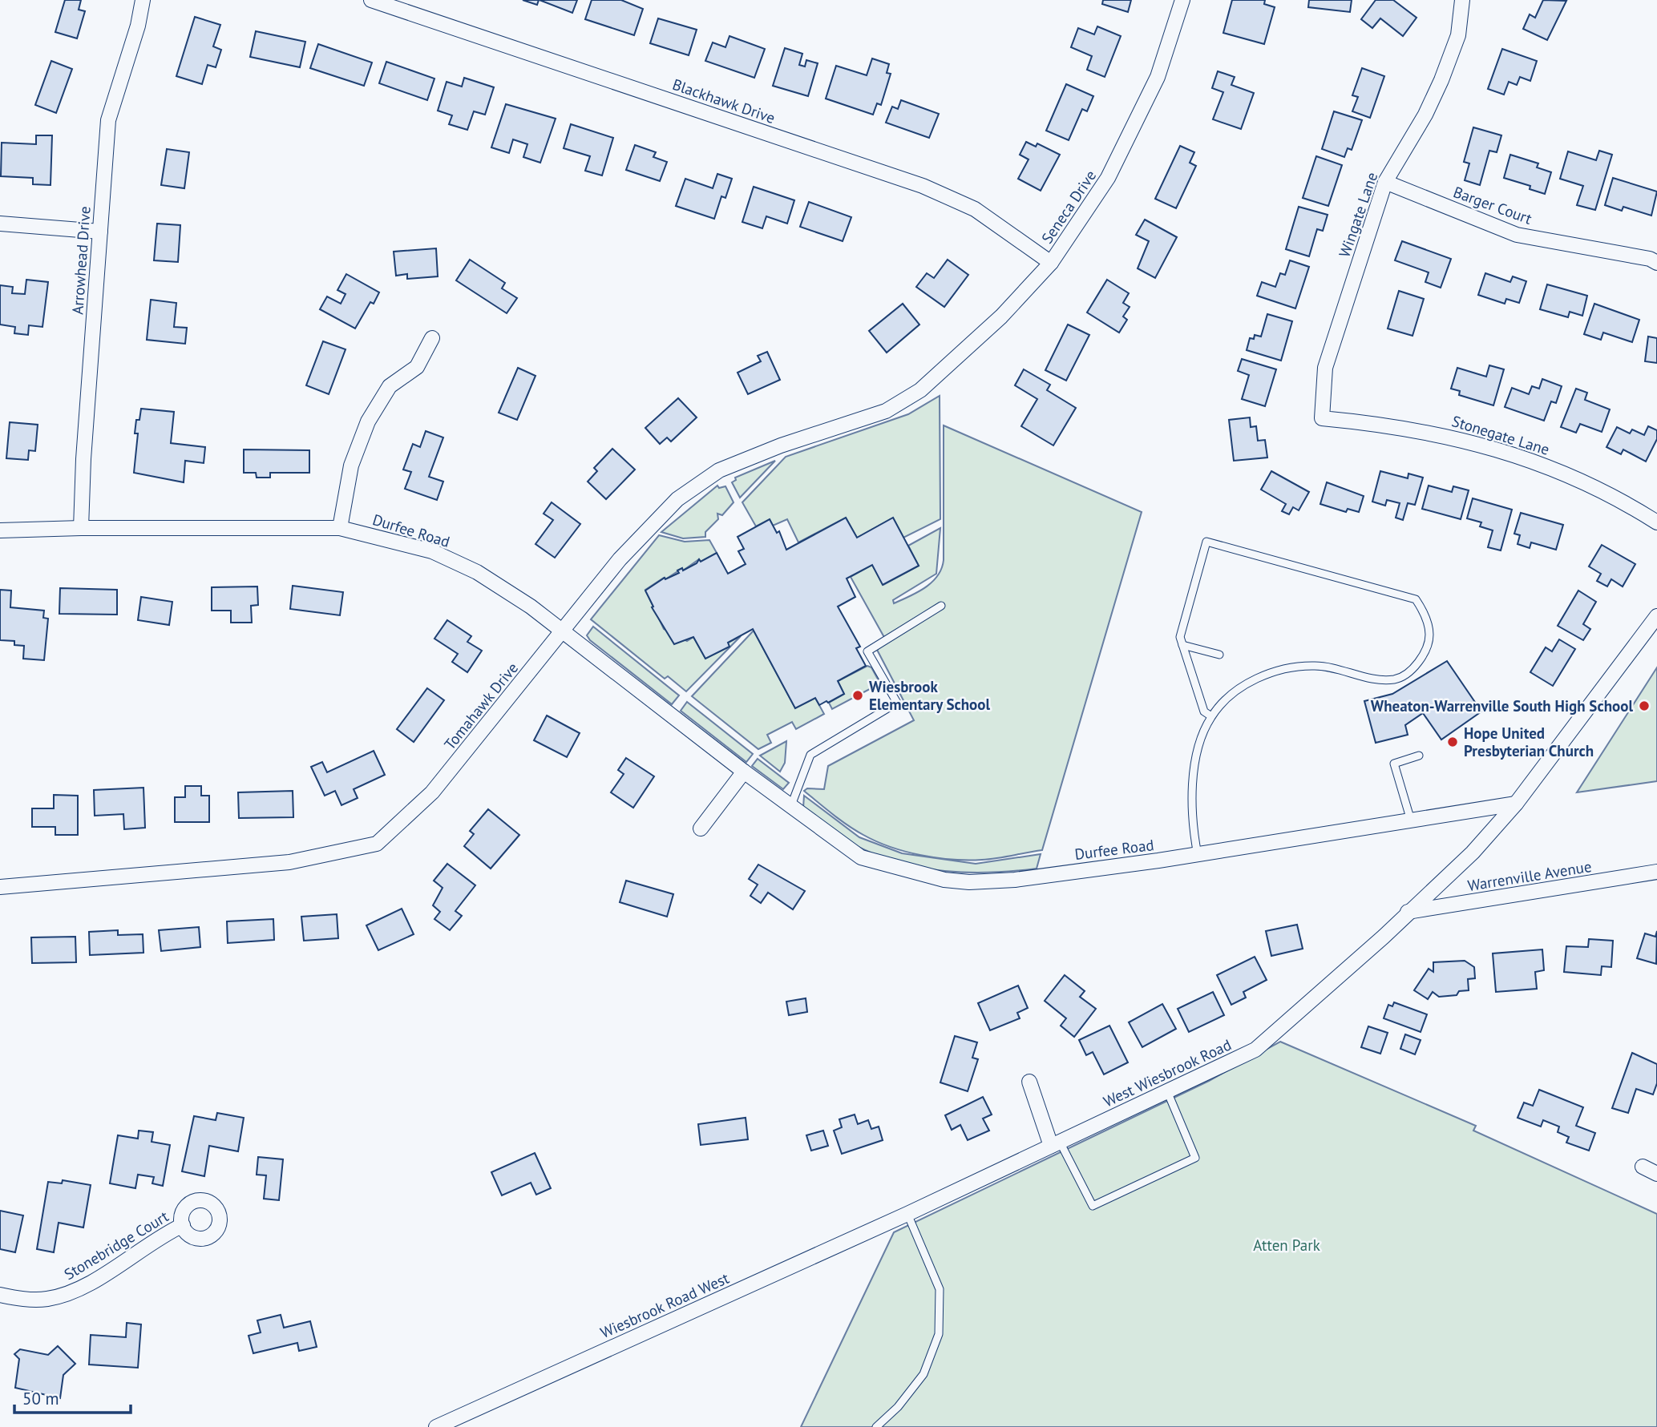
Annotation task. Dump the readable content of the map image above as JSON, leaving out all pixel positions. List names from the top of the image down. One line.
{"streets":{"street":["Blackhawk Drive","Barger Court","Seneca Drive","Wingate Lane","Arrowhead Drive","Stonegate Lane","Durfee Road","Tomahawk Drive","Warrenville Avenue","West Wiesbrook Road","Stonebridge Court","Wiesbrook Road West"]},"crossings":[["Blackhawk Drive","Seneca Drive"],["Barger Court","Wingate Lane"],["Seneca Drive","Tomahawk Drive"],["Wingate Lane","Stonegate Lane"],["Arrowhead Drive","Durfee Road"],["Durfee Road","Tomahawk Drive"],["Durfee Road","West Wiesbrook Road"],["Warrenville Avenue","West Wiesbrook Road"],["West Wiesbrook Road","Wiesbrook Road West"]],"parks":["Atten Park"],"places":["Wiesbrook Elementary School","Wheaton-Warrenville South High School","Hope United Presbyterian Church"],"scale_bar":"50 m"}
